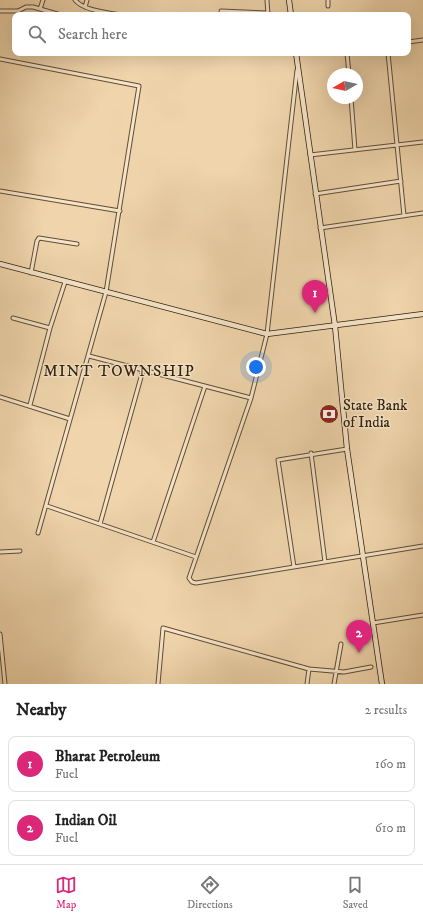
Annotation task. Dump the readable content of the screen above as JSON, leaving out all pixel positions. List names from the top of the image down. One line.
{"districts":["MINT TOWNSHIP"],"places":{"bank":["State Bank of India"]},"north":"left","page":{"search":"Search here","pins":["1","2"],"heading":["Nearby","2 results"],"list":[{"mark":"1","name":"Bharat Petroleum","note":"Fuel","value":"160 m"},{"mark":"2","name":"Indian Oil","note":"Fuel","value":"610 m"}],"nav":["Map","Directions","Saved"]}}
